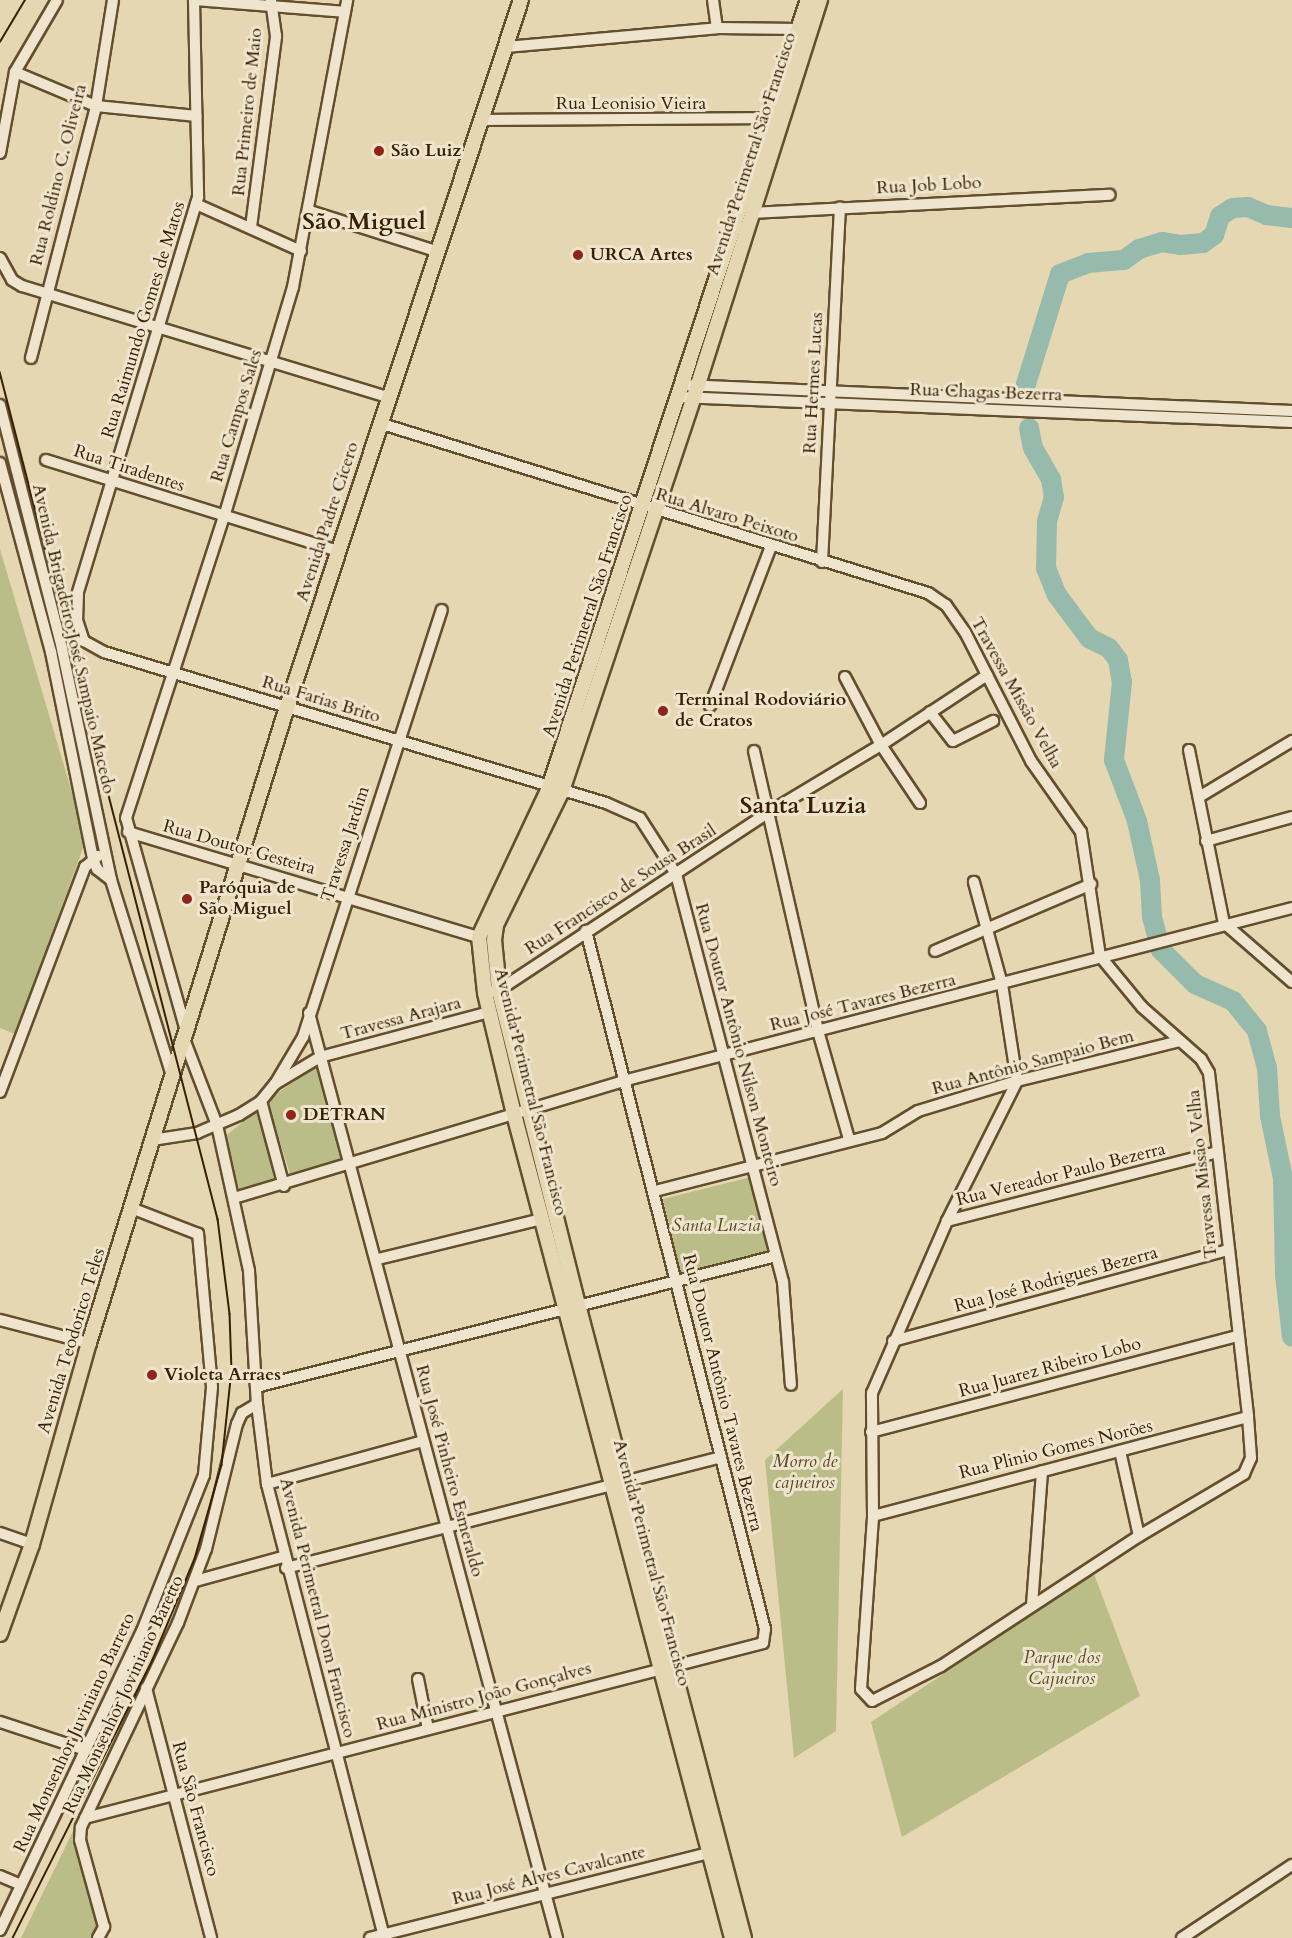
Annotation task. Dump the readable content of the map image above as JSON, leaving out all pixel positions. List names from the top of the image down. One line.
{"streets":{"main road":["Avenida Perimetral São Francisco","Avenida Padre Cícero","Avenida Teodorico Teles"],"street":["Rua Leonisio Vieira","Rua Primeiro de Maio","Rua Roldino C. Oliveira","Rua Job Lobo","Rua Raimundo Gomes de Matos","Rua Hermes Lucas","Rua Chagas Bezerra","Rua Campos Sales","Rua Tiradentes","Rua Alvaro Peixoto","Avenida Brigadeiro José Sampaio Macedo","Travessa Missão Velha","Rua Farias Brito","Travessa Jardim","Rua Doutor Gesteira","Rua Francisco de Sousa Brasil","Rua José Tavares Bezerra","Travessa Arajara","Rua Doutor Antônio Nilson Monteiro","Rua Antônio Sampaio Bem","Rua Vereador Paulo Bezerra","Rua José Rodrigues Bezerra","Rua Juarez Ribeiro Lobo","Rua Doutor Antônio Tavares Bezerra","Rua Plinio Gomes Norões","Rua José Pinheiro Esmeraldo","Avenida Perimetral Dom Francisco","Rua Monsenhor Joviniano Baretto","Rua Ministro João Gonçalves","Rua Monsenhor Juviniano Barreto","Rua São Francisco","Rua José Alves Cavalcante"]},"crossings":[["Rua Leonisio Vieira","Avenida Perimetral São Francisco"],["Rua Leonisio Vieira","Avenida Padre Cícero"],["Avenida Perimetral São Francisco","Rua Job Lobo"],["Avenida Perimetral São Francisco","Rua Chagas Bezerra"],["Avenida Perimetral São Francisco","Rua Alvaro Peixoto"],["Avenida Perimetral São Francisco","Rua Farias Brito"],["Avenida Perimetral São Francisco","Rua Doutor Gesteira"],["Avenida Perimetral São Francisco","Rua Francisco de Sousa Brasil"],["Avenida Perimetral São Francisco","Rua José Tavares Bezerra"],["Avenida Perimetral São Francisco","Travessa Arajara"],["Avenida Perimetral São Francisco","Rua Doutor Antônio Nilson Monteiro"],["Avenida Perimetral São Francisco","Rua Ministro João Gonçalves"],["Avenida Perimetral São Francisco","Rua José Alves Cavalcante"],["Rua Job Lobo","Rua Hermes Lucas"],["Rua Raimundo Gomes de Matos","Rua Tiradentes"],["Rua Raimundo Gomes de Matos","Rua Farias Brito"],["Rua Hermes Lucas","Rua Chagas Bezerra"],["Rua Hermes Lucas","Rua Alvaro Peixoto"],["Rua Campos Sales","Rua Tiradentes"],["Rua Campos Sales","Rua Farias Brito"],["Rua Campos Sales","Rua Doutor Gesteira"],["Rua Tiradentes","Avenida Padre Cícero"],["Rua Alvaro Peixoto","Avenida Padre Cícero"],["Rua Alvaro Peixoto","Travessa Missão Velha"],["Avenida Padre Cícero","Rua Farias Brito"],["Avenida Padre Cícero","Rua Doutor Gesteira"],["Avenida Padre Cícero","Avenida Teodorico Teles"],["Avenida Padre Cícero","Avenida Perimetral Dom Francisco"],["Avenida Brigadeiro José Sampaio Macedo","Avenida Teodorico Teles"],["Travessa Missão Velha","Rua Francisco de Sousa Brasil"],["Travessa Missão Velha","Rua José Tavares Bezerra"],["Travessa Missão Velha","Rua Antônio Sampaio Bem"],["Travessa Missão Velha","Rua Vereador Paulo Bezerra"],["Travessa Missão Velha","Rua José Rodrigues Bezerra"],["Travessa Missão Velha","Rua Juarez Ribeiro Lobo"],["Travessa Missão Velha","Rua Plinio Gomes Norões"],["Rua Farias Brito","Travessa Jardim"],["Rua Farias Brito","Rua Doutor Antônio Nilson Monteiro"],["Travessa Jardim","Rua Doutor Gesteira"],["Travessa Jardim","Travessa Arajara"],["Travessa Jardim","Avenida Teodorico Teles"],["Travessa Jardim","Rua José Pinheiro Esmeraldo"],["Travessa Jardim","Avenida Perimetral Dom Francisco"],["Rua Francisco de Sousa Brasil","Rua Doutor Antônio Nilson Monteiro"],["Rua Francisco de Sousa Brasil","Rua Doutor Antônio Tavares Bezerra"],["Rua José Tavares Bezerra","Rua Doutor Antônio Nilson Monteiro"],["Rua José Tavares Bezerra","Rua Doutor Antônio Tavares Bezerra"],["Rua José Tavares Bezerra","Rua José Pinheiro Esmeraldo"],["Rua José Tavares Bezerra","Avenida Perimetral Dom Francisco"],["Travessa Arajara","Rua José Pinheiro Esmeraldo"],["Rua Doutor Antônio Nilson Monteiro","Rua Antônio Sampaio Bem"],["Rua Antônio Sampaio Bem","Rua Doutor Antônio Tavares Bezerra"],["Avenida Teodorico Teles","Rua Monsenhor Juviniano Barreto"],["Rua Doutor Antônio Tavares Bezerra","Rua Ministro João Gonçalves"],["Rua José Pinheiro Esmeraldo","Rua Ministro João Gonçalves"],["Rua José Pinheiro Esmeraldo","Rua José Alves Cavalcante"],["Avenida Perimetral Dom Francisco","Rua Monsenhor Joviniano Baretto"],["Avenida Perimetral Dom Francisco","Rua Ministro João Gonçalves"],["Avenida Perimetral Dom Francisco","Rua José Alves Cavalcante"],["Rua Monsenhor Joviniano Baretto","Rua Ministro João Gonçalves"],["Rua Monsenhor Joviniano Baretto","Rua São Francisco"],["Rua Ministro João Gonçalves","Rua São Francisco"]],"districts":["São Miguel","Santa Luzia"],"parks":["Santa Luzia","Morro de cajueiros","Parque dos Cajueiros"],"places":["São Luiz","URCA Artes","Terminal Rodoviário de Cratos","Paróquia de São Miguel","DETRAN","Violeta Arraes"]}
